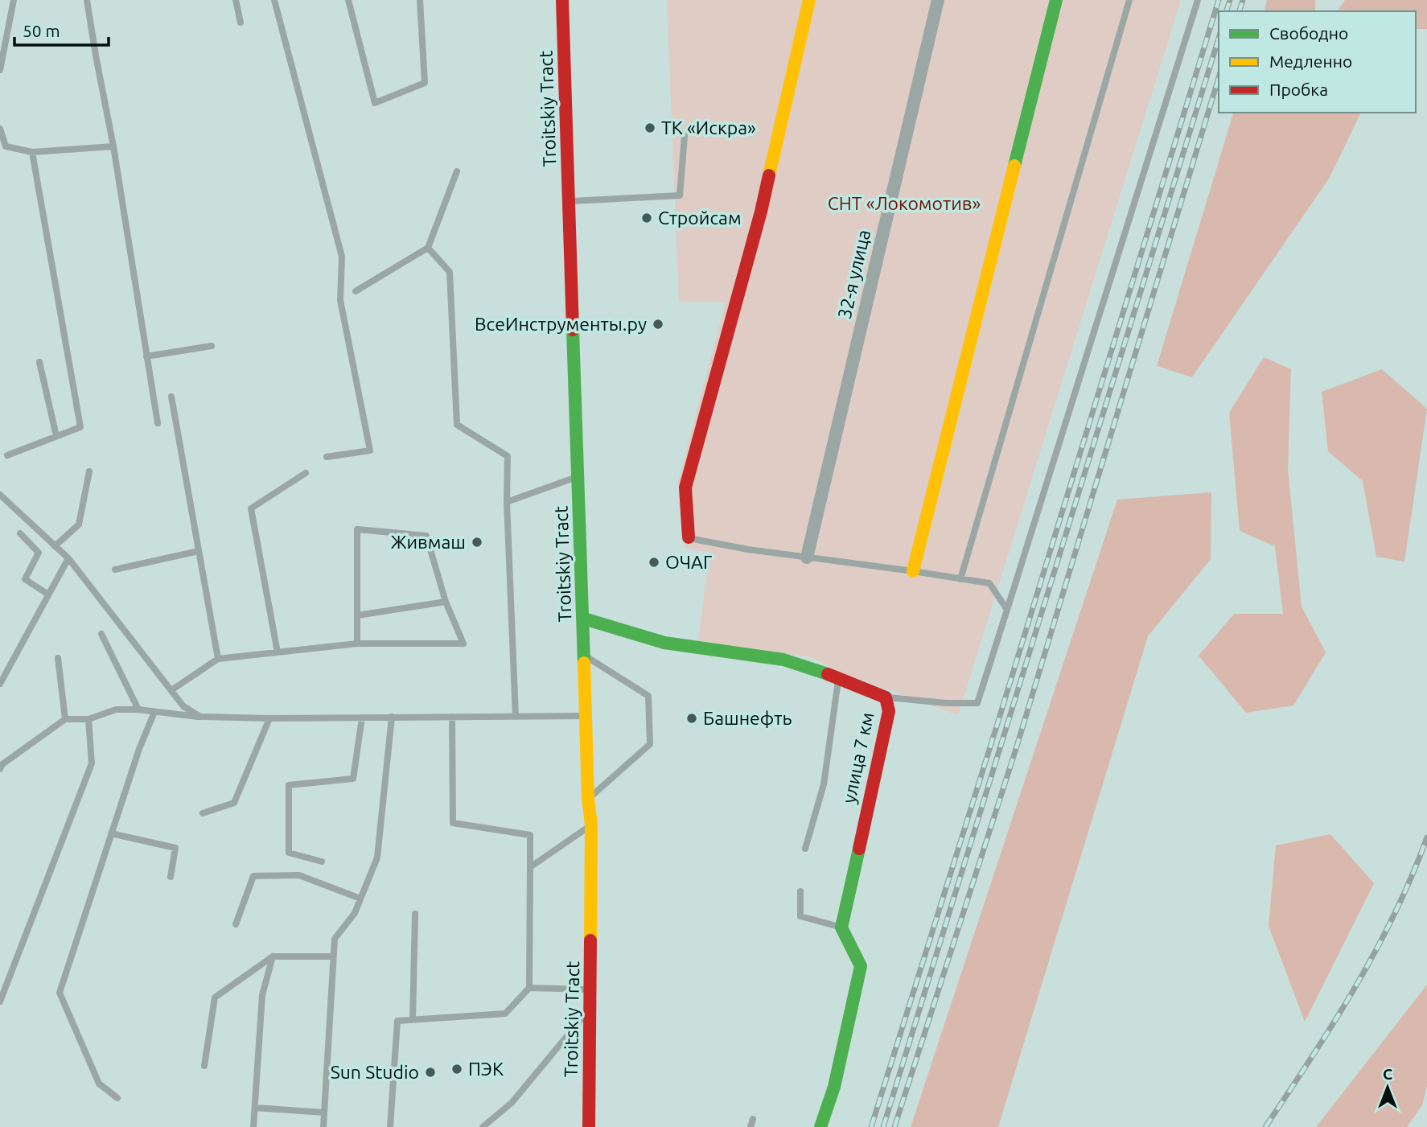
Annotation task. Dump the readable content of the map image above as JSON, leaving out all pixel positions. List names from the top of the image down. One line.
{"streets":{"street":["Troitskiy Tract","32-я улица","улица 7 км"]},"crossings":[["Troitskiy Tract","улица 7 км"]],"parks":["СНТ «Локомотив»"],"places":["ТК «Искра»","Стройсам","ВсеИнструменты.ру","Живмаш","ОЧАГ","Башнефть","ПЭК","Sun Studio"],"legend":["Свободно","Медленно","Пробка"],"scale_bar":"50 m","north":"top"}
